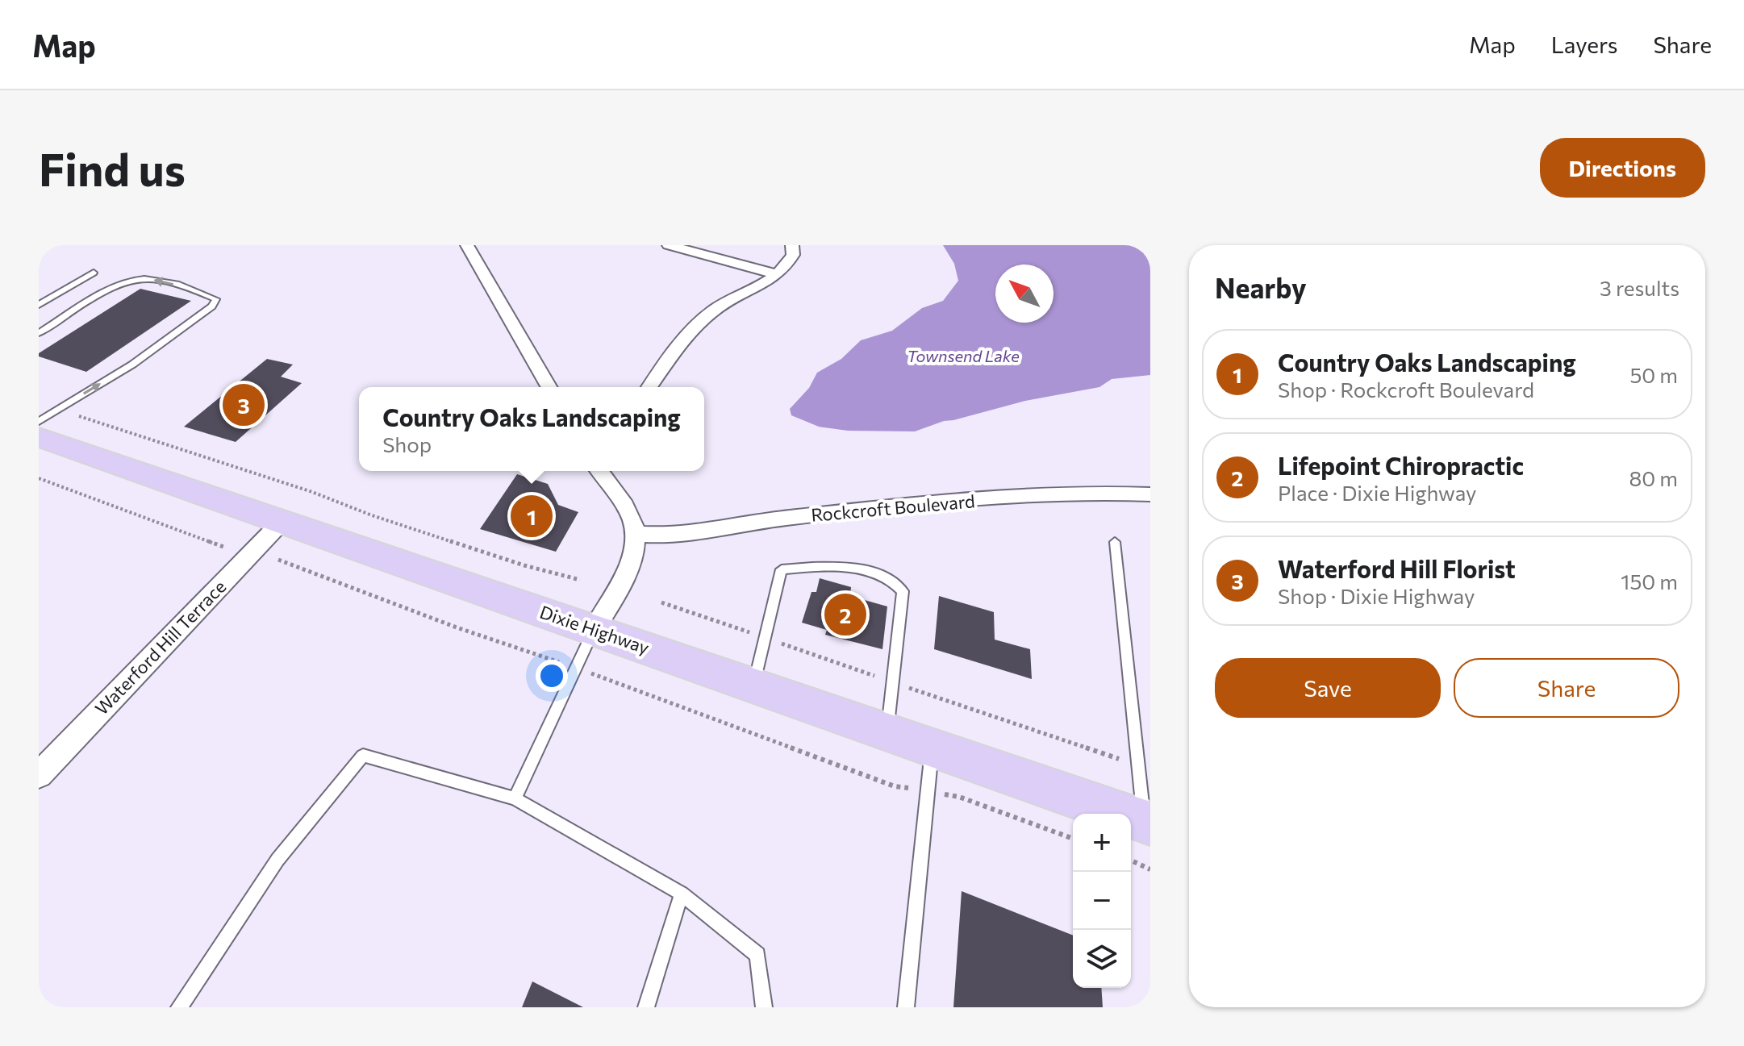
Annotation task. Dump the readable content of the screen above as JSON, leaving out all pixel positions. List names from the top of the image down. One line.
{"streets":{"main road":["Dixie Highway"],"street":["Rockcroft Boulevard","Waterford Hill Terrace"]},"crossings":[["Dixie Highway","Waterford Hill Terrace"]],"water":["Townsend Lake"],"north":"top left","page":{"header":"Map","nav":["Map","Layers","Share"],"buttons":["Directions",["Save","Share"]],"title":"Find us","heading":["Nearby","3 results"],"list":[{"mark":"1","name":"Country Oaks Landscaping","note":"Shop · Rockcroft Boulevard","value":"50 m"},{"mark":"2","name":"Lifepoint Chiropractic","note":"Place · Dixie Highway","value":"80 m"},{"mark":"3","name":"Waterford Hill Florist","note":"Shop · Dixie Highway","value":"150 m"}],"pins":["3","1","2"],"popup":["Country Oaks Landscaping","Shop"],"map_buttons":["+","−"]}}
